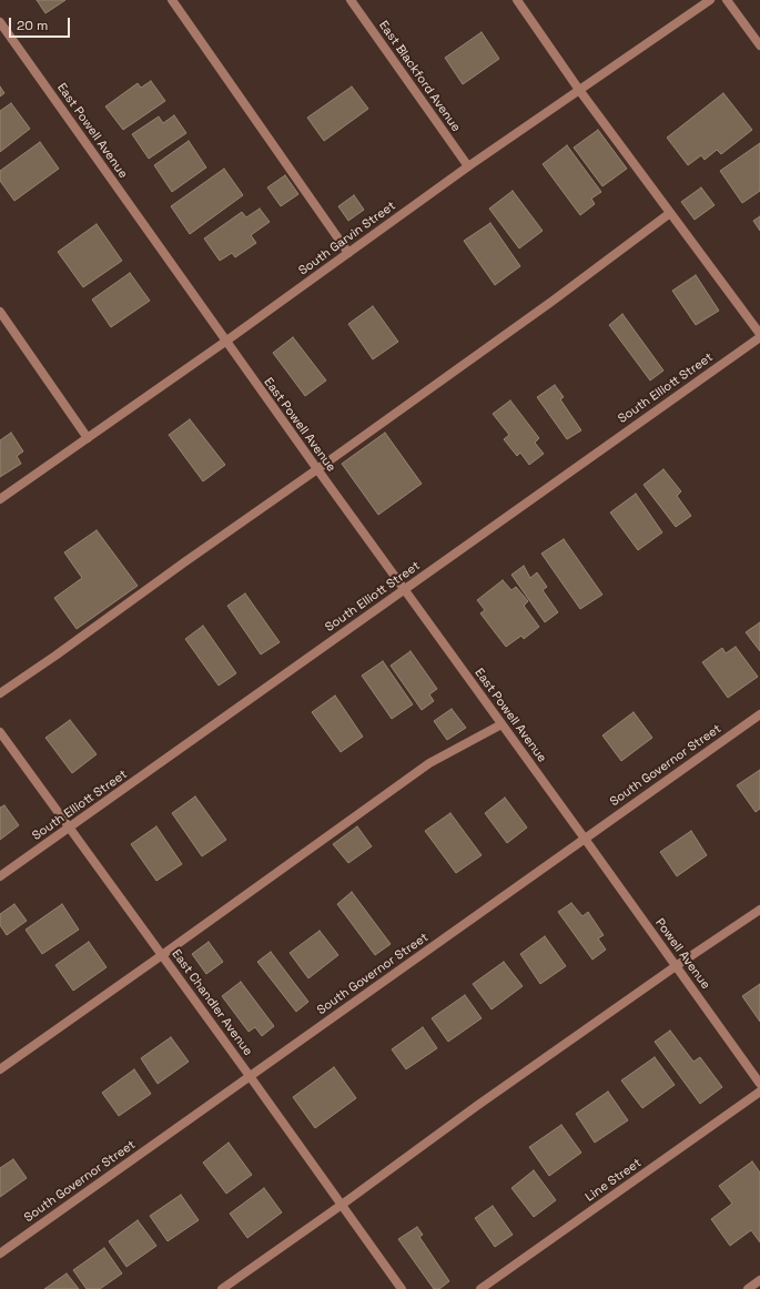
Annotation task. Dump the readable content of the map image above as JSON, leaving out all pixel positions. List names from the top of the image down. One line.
{"streets":{"street":["East Blackford Avenue","East Powell Avenue","South Garvin Street","South Elliott Street","South Governor Street","Powell Avenue","East Chandler Avenue","Line Street"]},"crossings":[["East Blackford Avenue","South Garvin Street"],["East Powell Avenue","South Garvin Street"],["East Powell Avenue","South Elliott Street"],["East Powell Avenue","South Governor Street"],["East Powell Avenue","Powell Avenue"],["South Elliott Street","East Chandler Avenue"],["South Governor Street","Powell Avenue"],["South Governor Street","East Chandler Avenue"]],"scale_bar":"20 m"}
